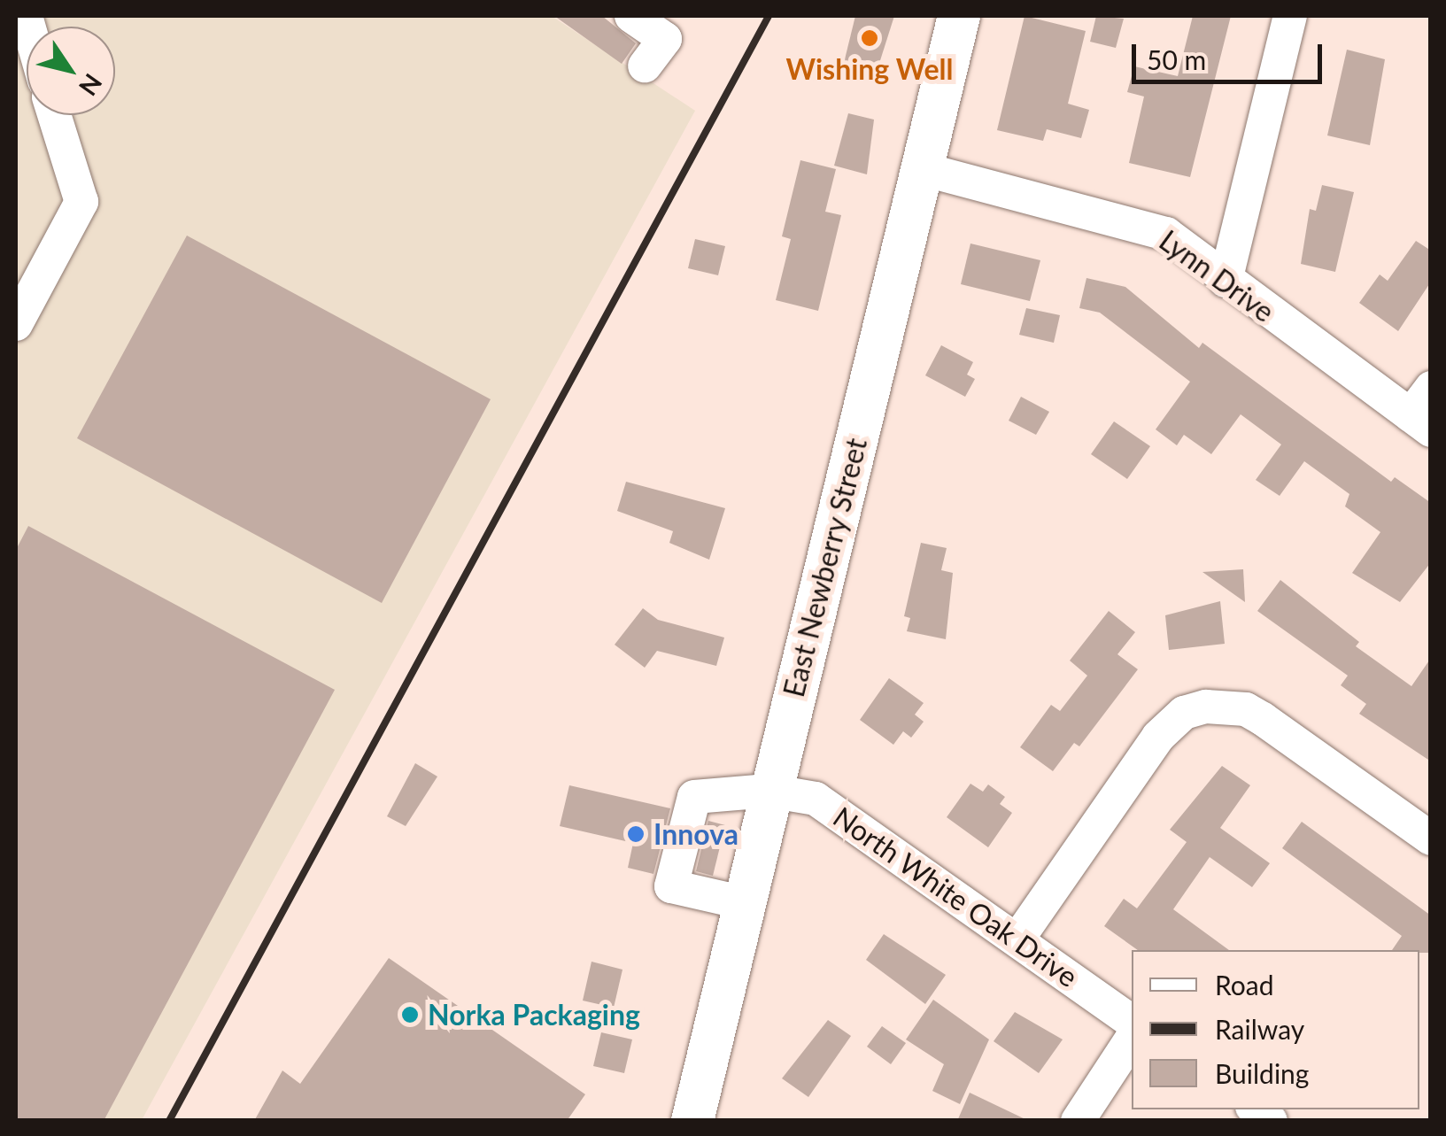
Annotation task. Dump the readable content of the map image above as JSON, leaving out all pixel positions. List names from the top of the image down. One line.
{"streets":{"main road":["East Newberry Street"],"street":["Lynn Drive","North White Oak Drive"]},"crossings":[["Lynn Drive","East Newberry Street"],["East Newberry Street","North White Oak Drive"]],"places":["Wishing Well","Innova","Norka Packaging"],"legend":["Road","Railway","Building"],"scale_bar":"50 m","north":"bottom right"}
